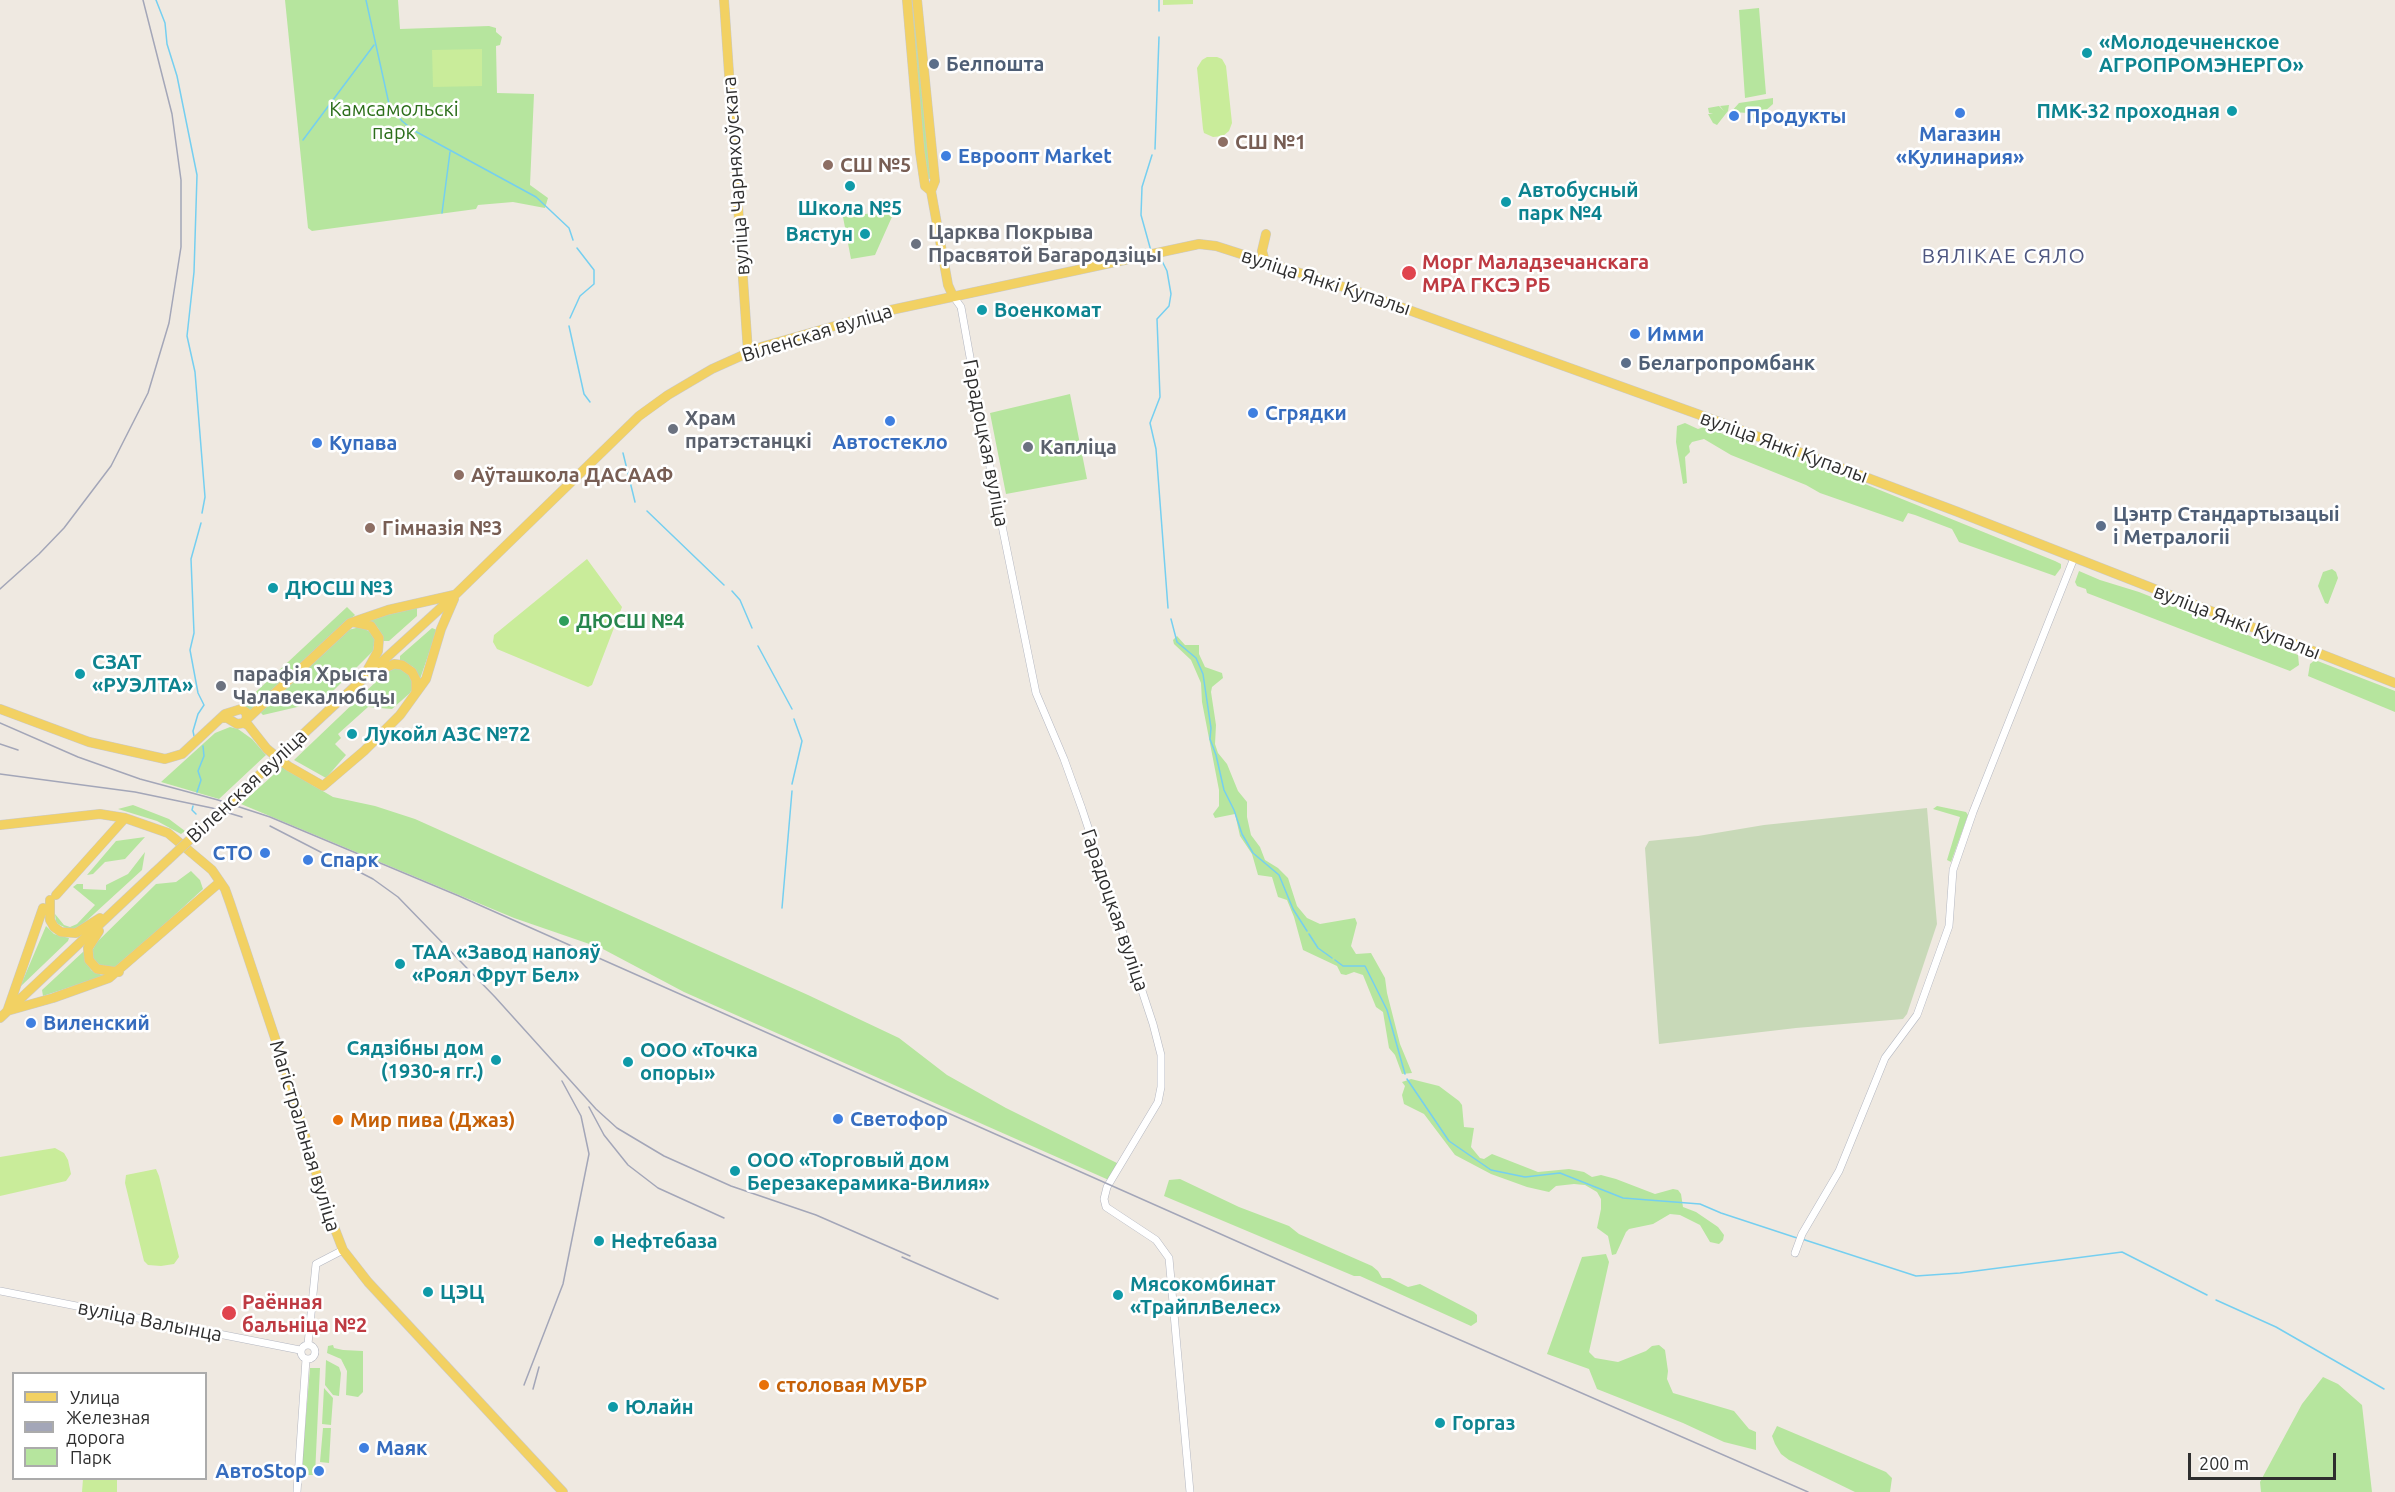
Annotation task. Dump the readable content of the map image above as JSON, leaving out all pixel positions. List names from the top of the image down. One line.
{"streets":{"main road":["вуліца Чарняхоўскага","вуліца Янкі Купалы","Віленская вуліца","Магістральная вуліца"],"street":["Гарадоцкая вуліца","вуліца Валынца"]},"crossings":[["вуліца Чарняхоўскага","Віленская вуліца"],["вуліца Янкі Купалы","Віленская вуліца"],["вуліца Янкі Купалы","Гарадоцкая вуліца"],["Віленская вуліца","Гарадоцкая вуліца"]],"districts":["ВЯЛІКАЕ СЯЛО"],"parks":["Камсамольскі парк"],"places":["«Молодечненское АГРОПРОМЭНЕРГО»","Белпошта","ПМК-32 проходная","Магазин «Кулинария»","Продукты","СШ №1","Евроопт Market","СШ №5","Школа №5","Автобусный парк №4","Вястун","Царква Покрыва Прасвятой Багародзіцы","Морг Маладзечанскага МРА ГКСЭ РБ","Военкомат","Имми","Белагропромбанк","Сгрядки","Автостекло","Храм пратэстанцкі","Купава","Капліца","Аўташкола ДАСААФ","Цэнтр Стандартызацыі і Метралогіі","Гімназія №3","ДЮСШ №3","ДЮСШ №4","СЗАТ «РУЭЛТА»","парафія Хрыста Чалавекалюбцы","Лукойл АЗС №72","СТО","Спарк","ТАА «Завод напояў «Роял Фрут Бел»","Виленский","Сядзібны дом (1930-я гг.)","ООО «Точка опоры»","Светофор","Мир пива (Джаз)","ООО «Торговый дом Березакерамика-Вилия»","Нефтебаза","ЦЭЦ","Мясокомбинат «ТрайплВелес»","Раённая бальніца №2","столовая МУБР","Юлайн","Горгаз","Маяк","АвтоStop"],"legend":["Улица","Железная дорога","Парк"],"scale_bar":"200 m"}
